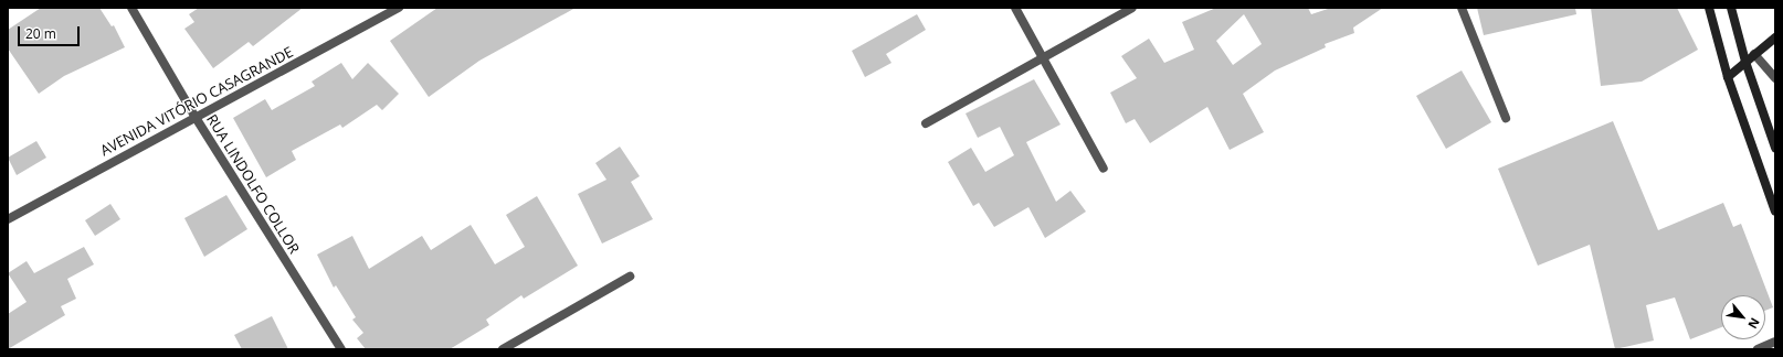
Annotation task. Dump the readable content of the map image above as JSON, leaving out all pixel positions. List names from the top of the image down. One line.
{"streets":{"street":["AVENIDA VITÓRIO CASAGRANDE","RUA LINDOLFO COLLOR"]},"crossings":[["AVENIDA VITÓRIO CASAGRANDE","RUA LINDOLFO COLLOR"]],"scale_bar":"20 m","north":"bottom right"}
